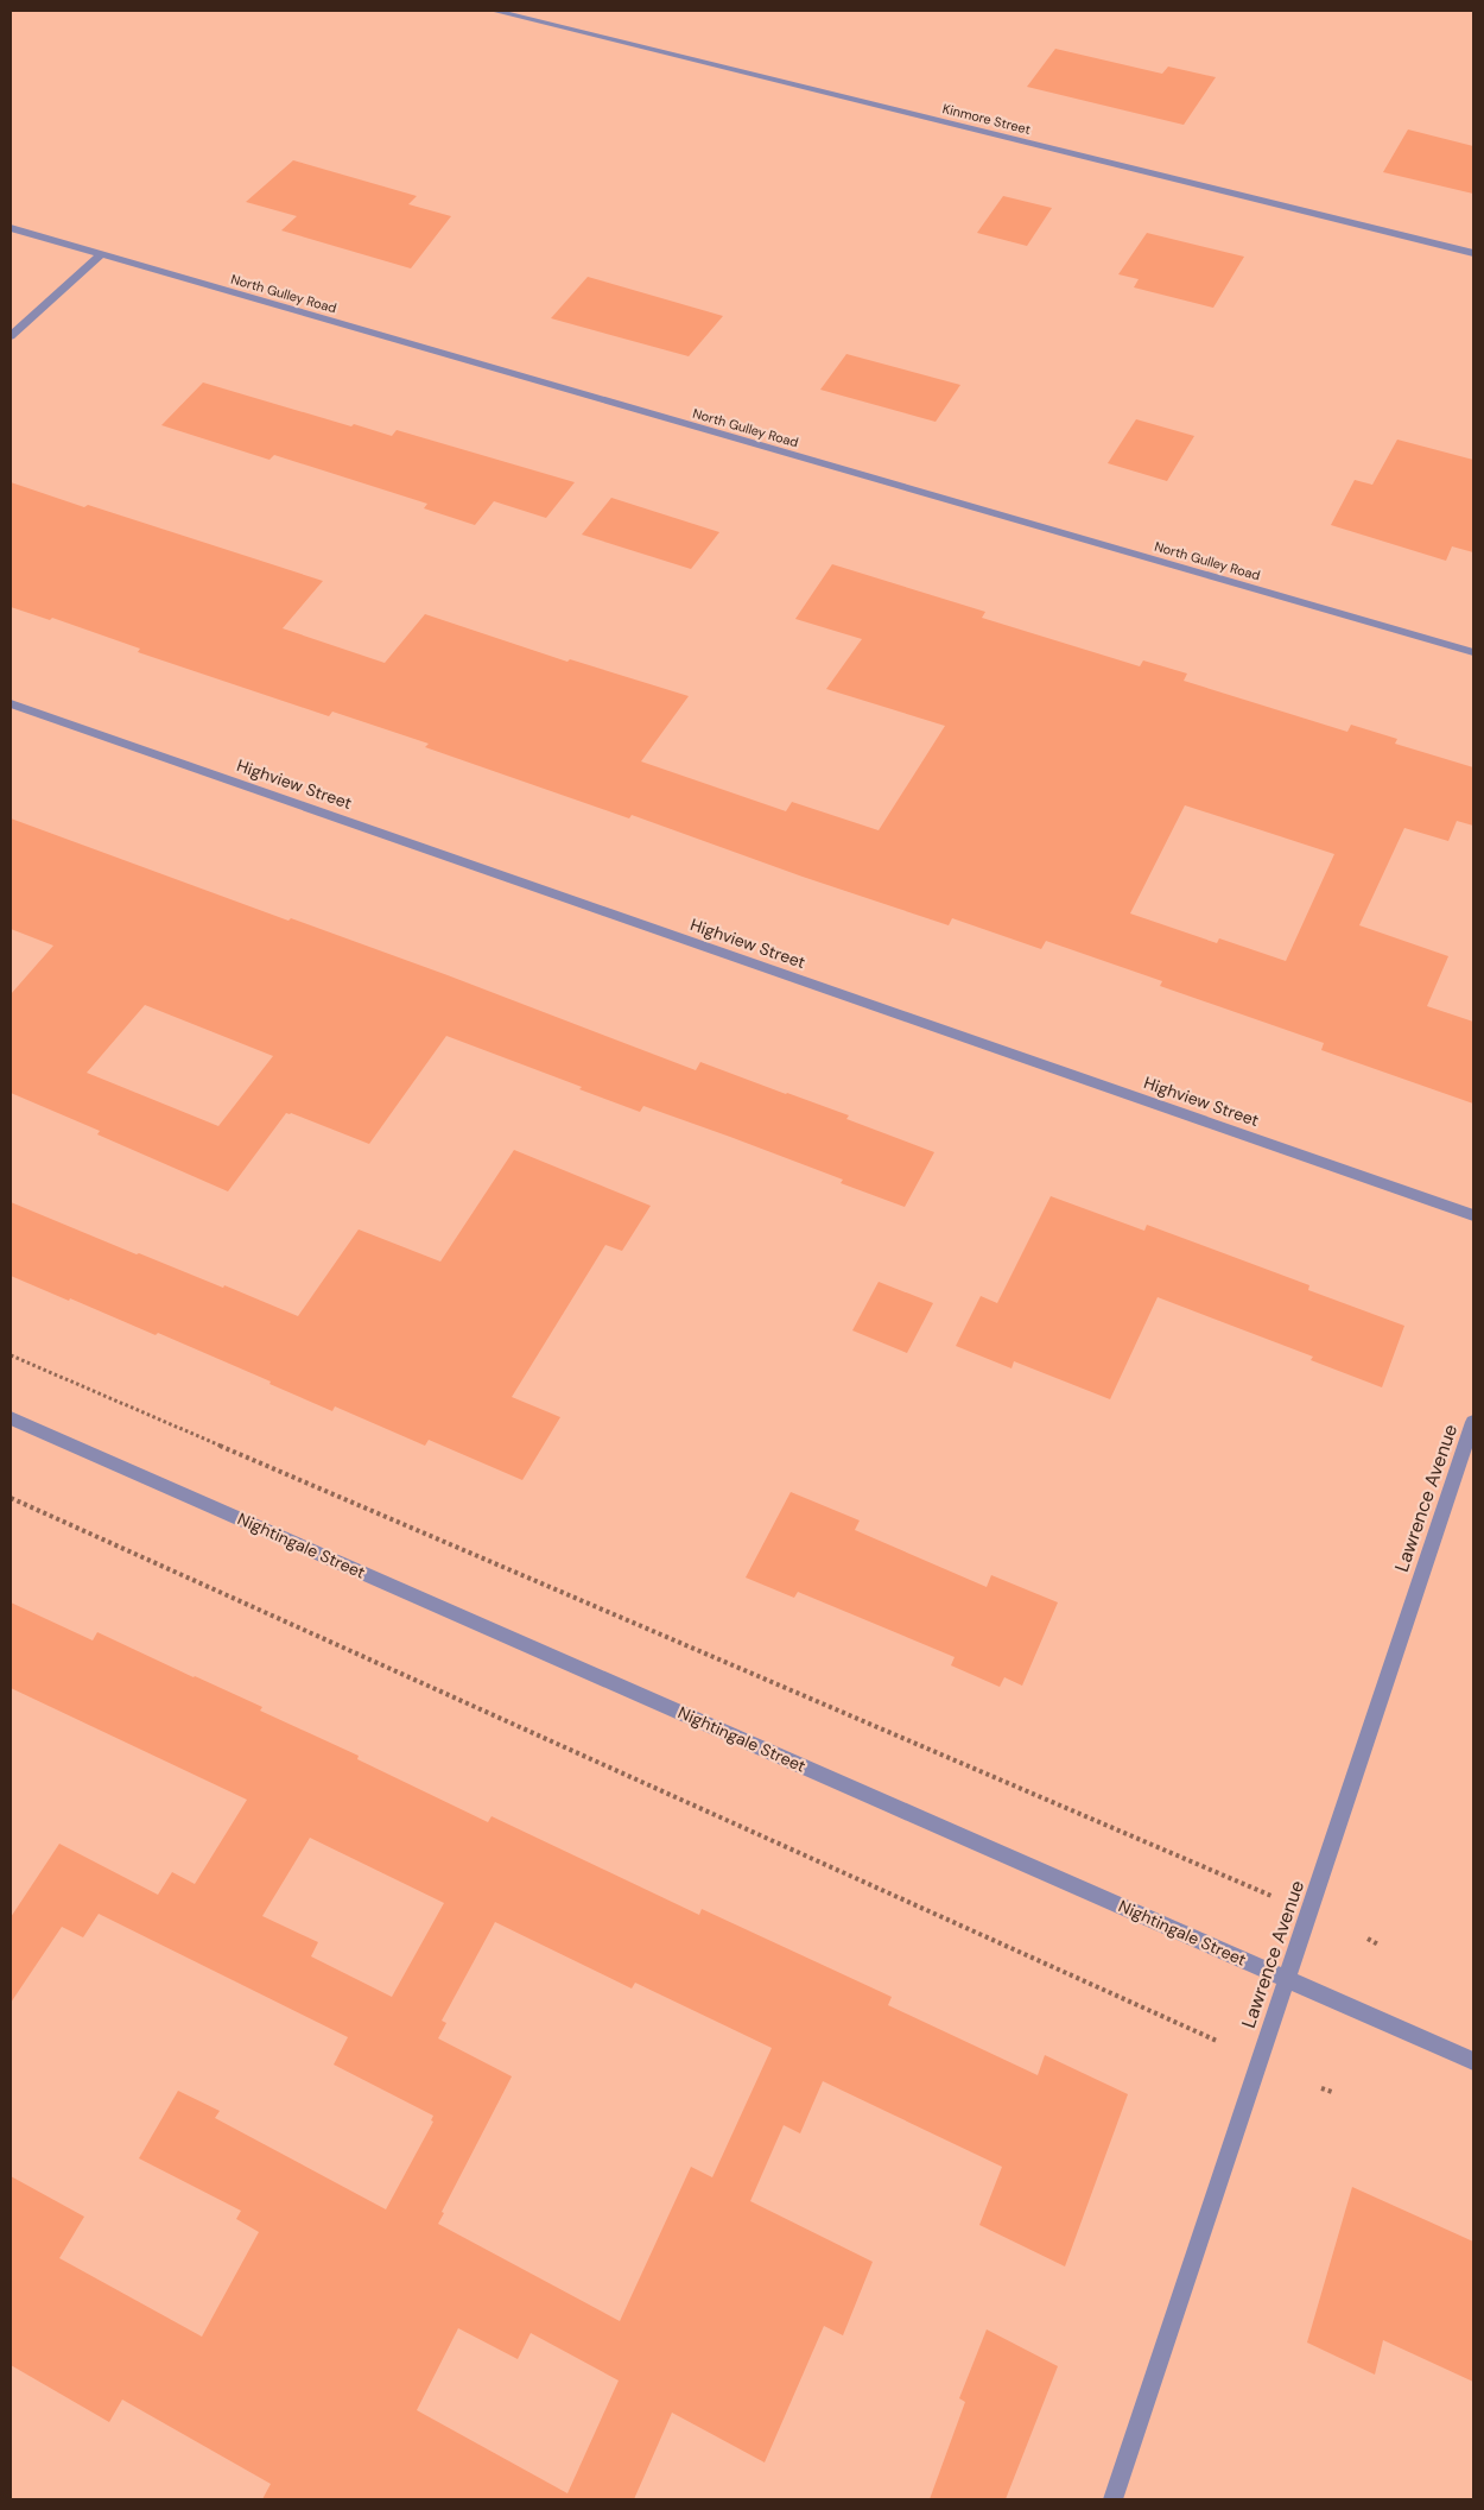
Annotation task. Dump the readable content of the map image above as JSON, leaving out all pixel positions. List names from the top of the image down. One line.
{"streets":{"street":["Kinmore Street","North Gulley Road","Highview Street","Lawrence Avenue","Nightingale Street"]},"crossings":[["Lawrence Avenue","Nightingale Street"]]}
